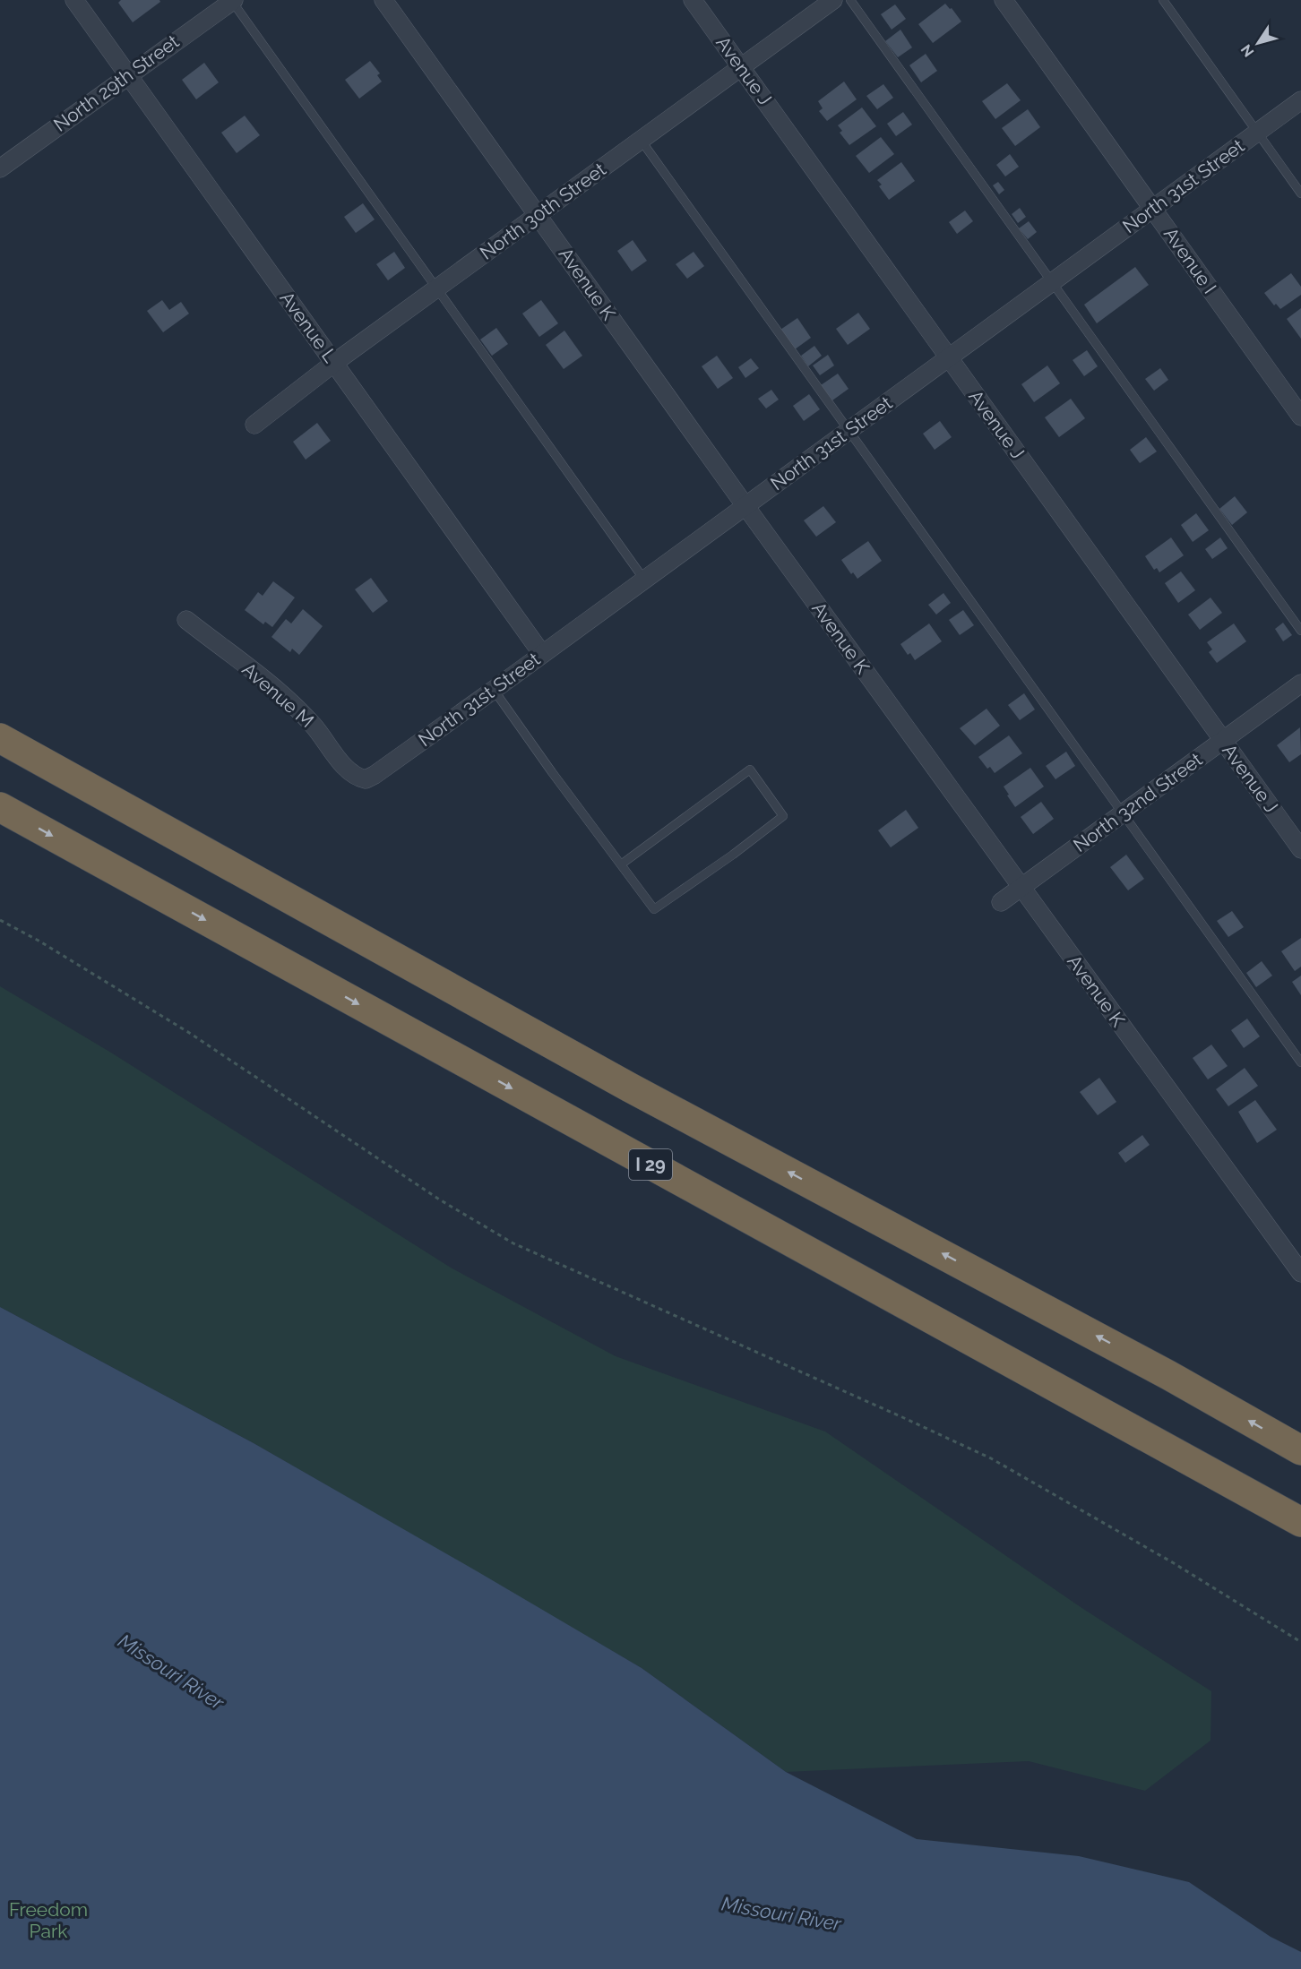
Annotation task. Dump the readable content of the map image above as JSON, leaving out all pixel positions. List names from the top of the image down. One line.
{"streets":{"highway":["I 29"],"street":["Avenue J","North 29th Street","North 31st Street","North 30th Street","Avenue I","Avenue K","Avenue L","Avenue M","North 32nd Street"]},"crossings":[["Avenue J","North 31st Street"],["Avenue J","North 30th Street"],["Avenue J","North 32nd Street"],["North 29th Street","Avenue L"],["North 31st Street","Avenue I"],["North 31st Street","Avenue K"],["North 31st Street","Avenue L"],["North 31st Street","Avenue M"],["North 30th Street","Avenue K"],["North 30th Street","Avenue L"],["Avenue K","North 32nd Street"]],"water":["Missouri River"],"parks":["Freedom Park"],"north":"bottom left"}
